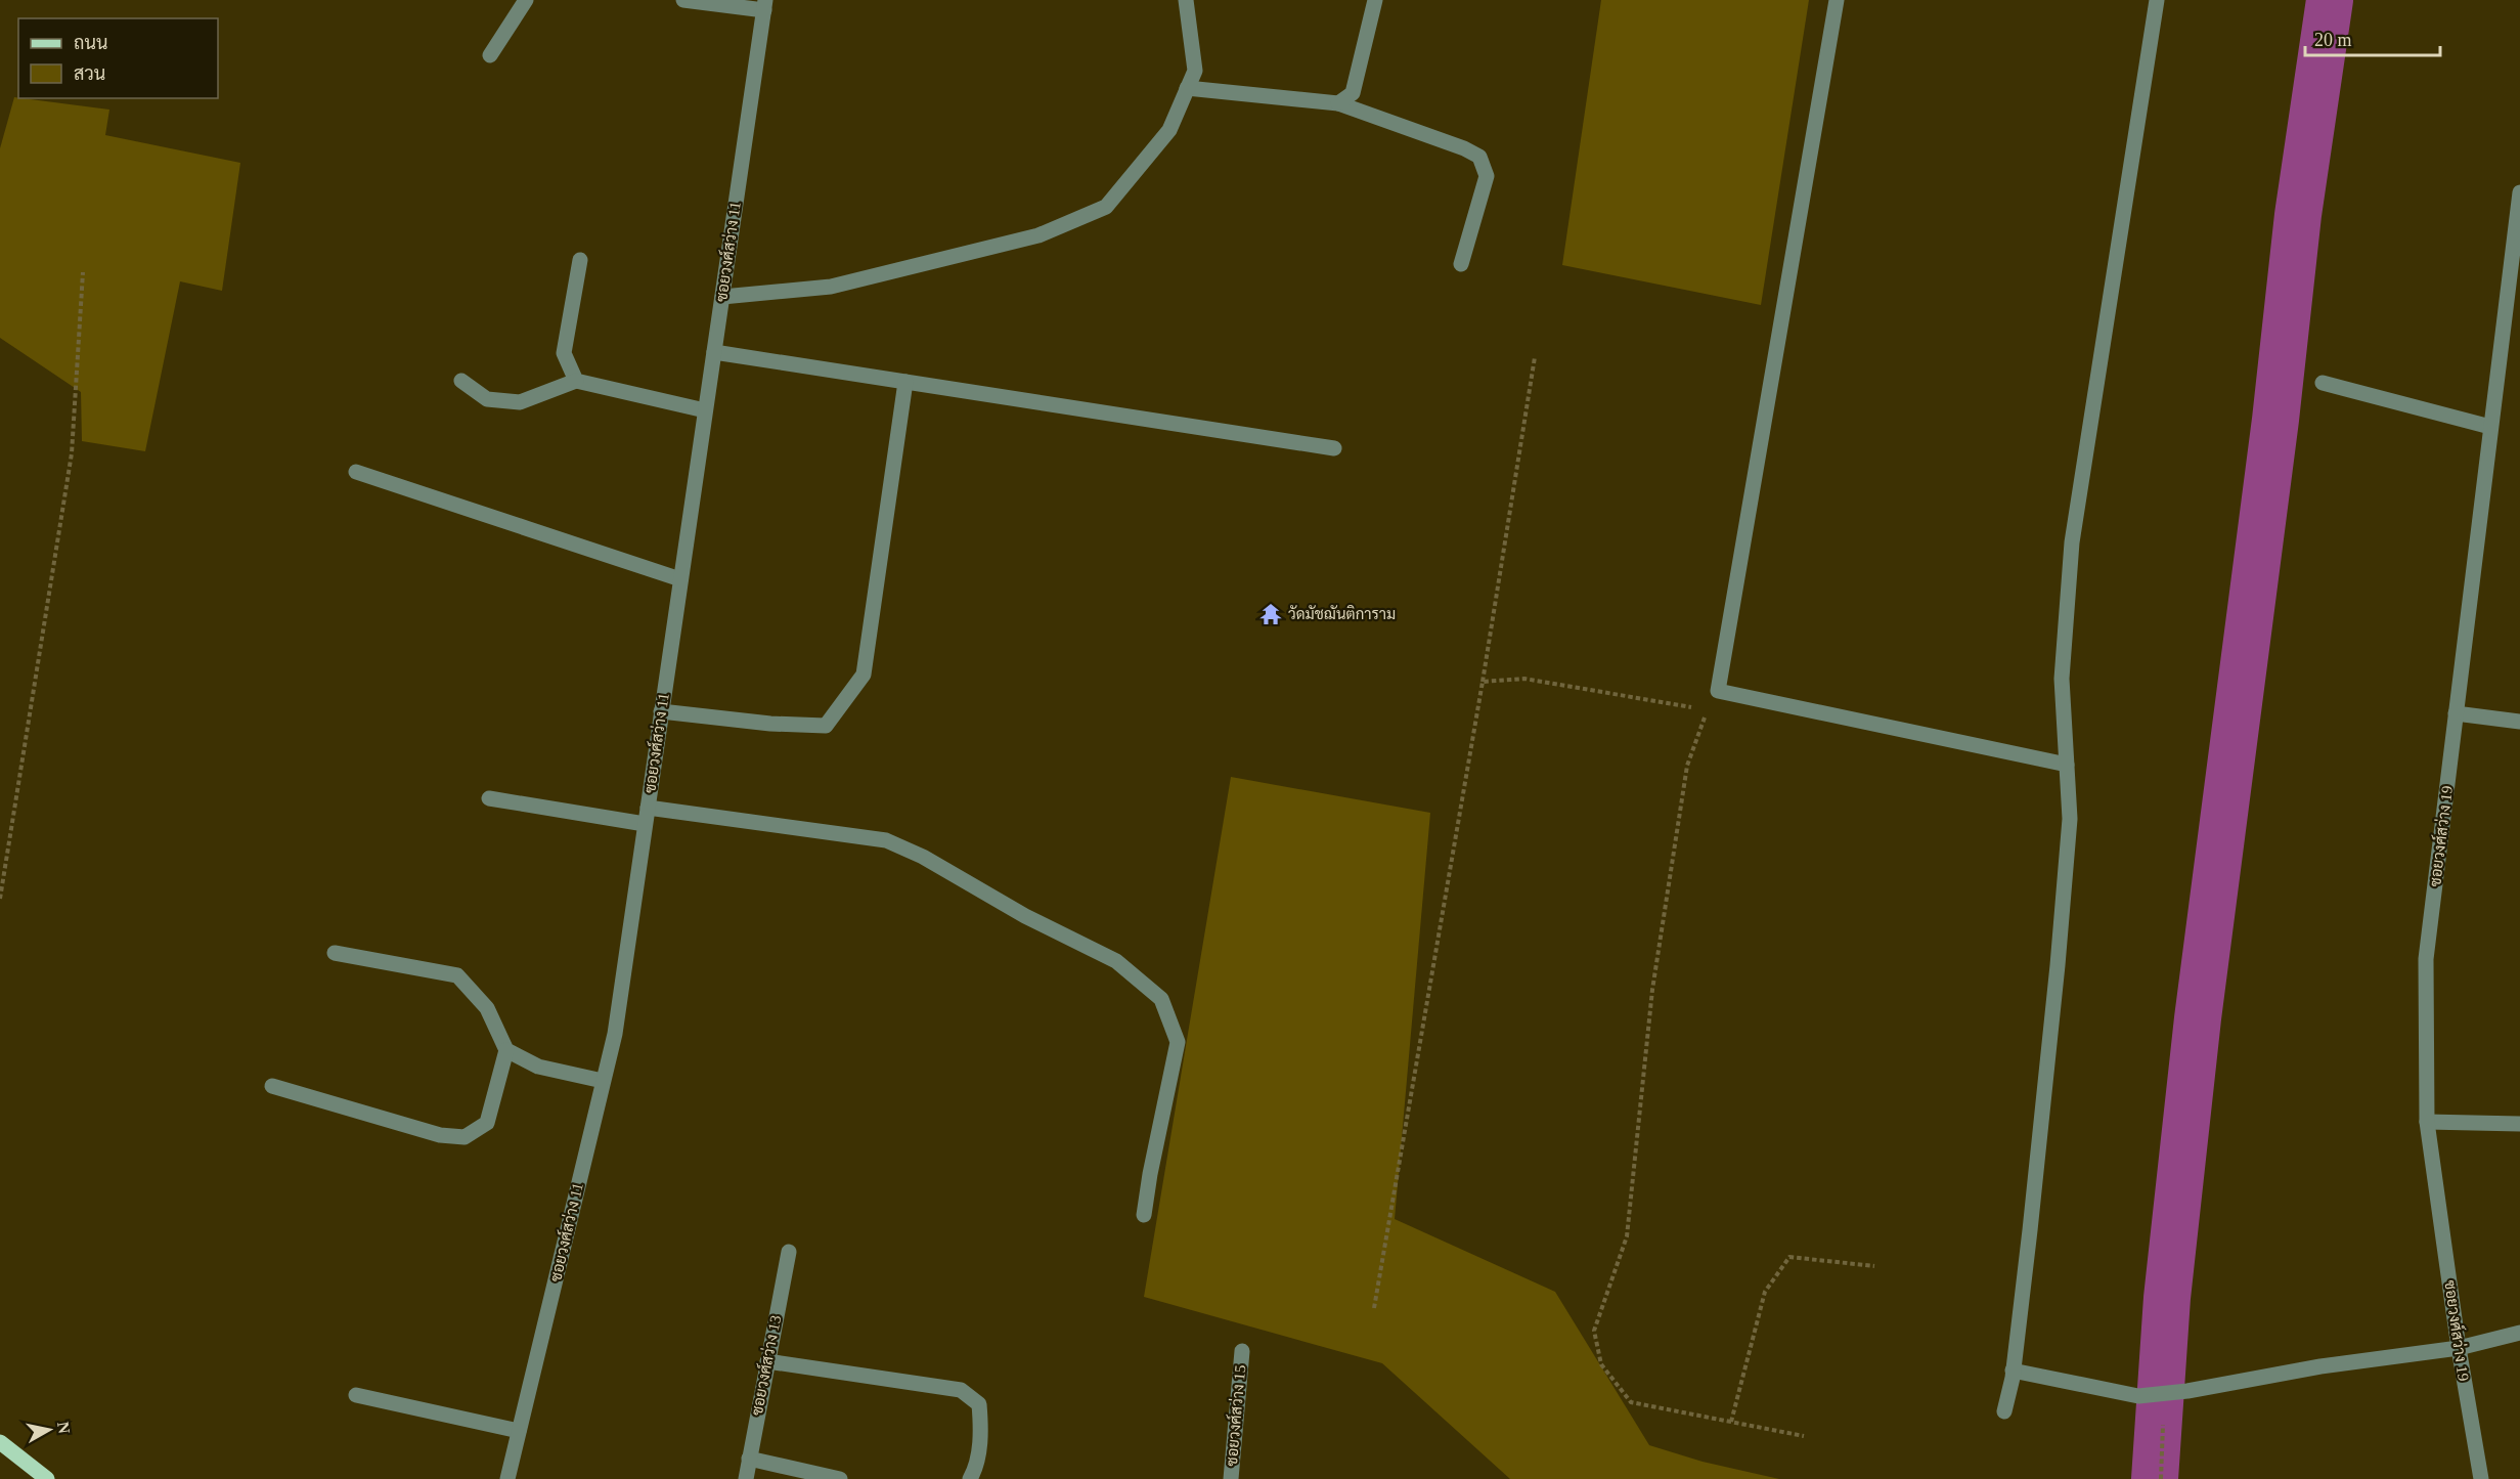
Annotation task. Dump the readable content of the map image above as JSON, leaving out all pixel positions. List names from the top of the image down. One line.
{"streets":{"street":["ซอยวงศ์สว่าง 11","ซอยวงศ์สว่าง 19","ซอยวงศ์สว่าง 13","ซอยวงศ์สว่าง 15"]},"places":{"temple":["วัดมัชฌันติการาม"]},"legend":["ถนน","สวน"],"scale_bar":"20 m","north":"right"}
